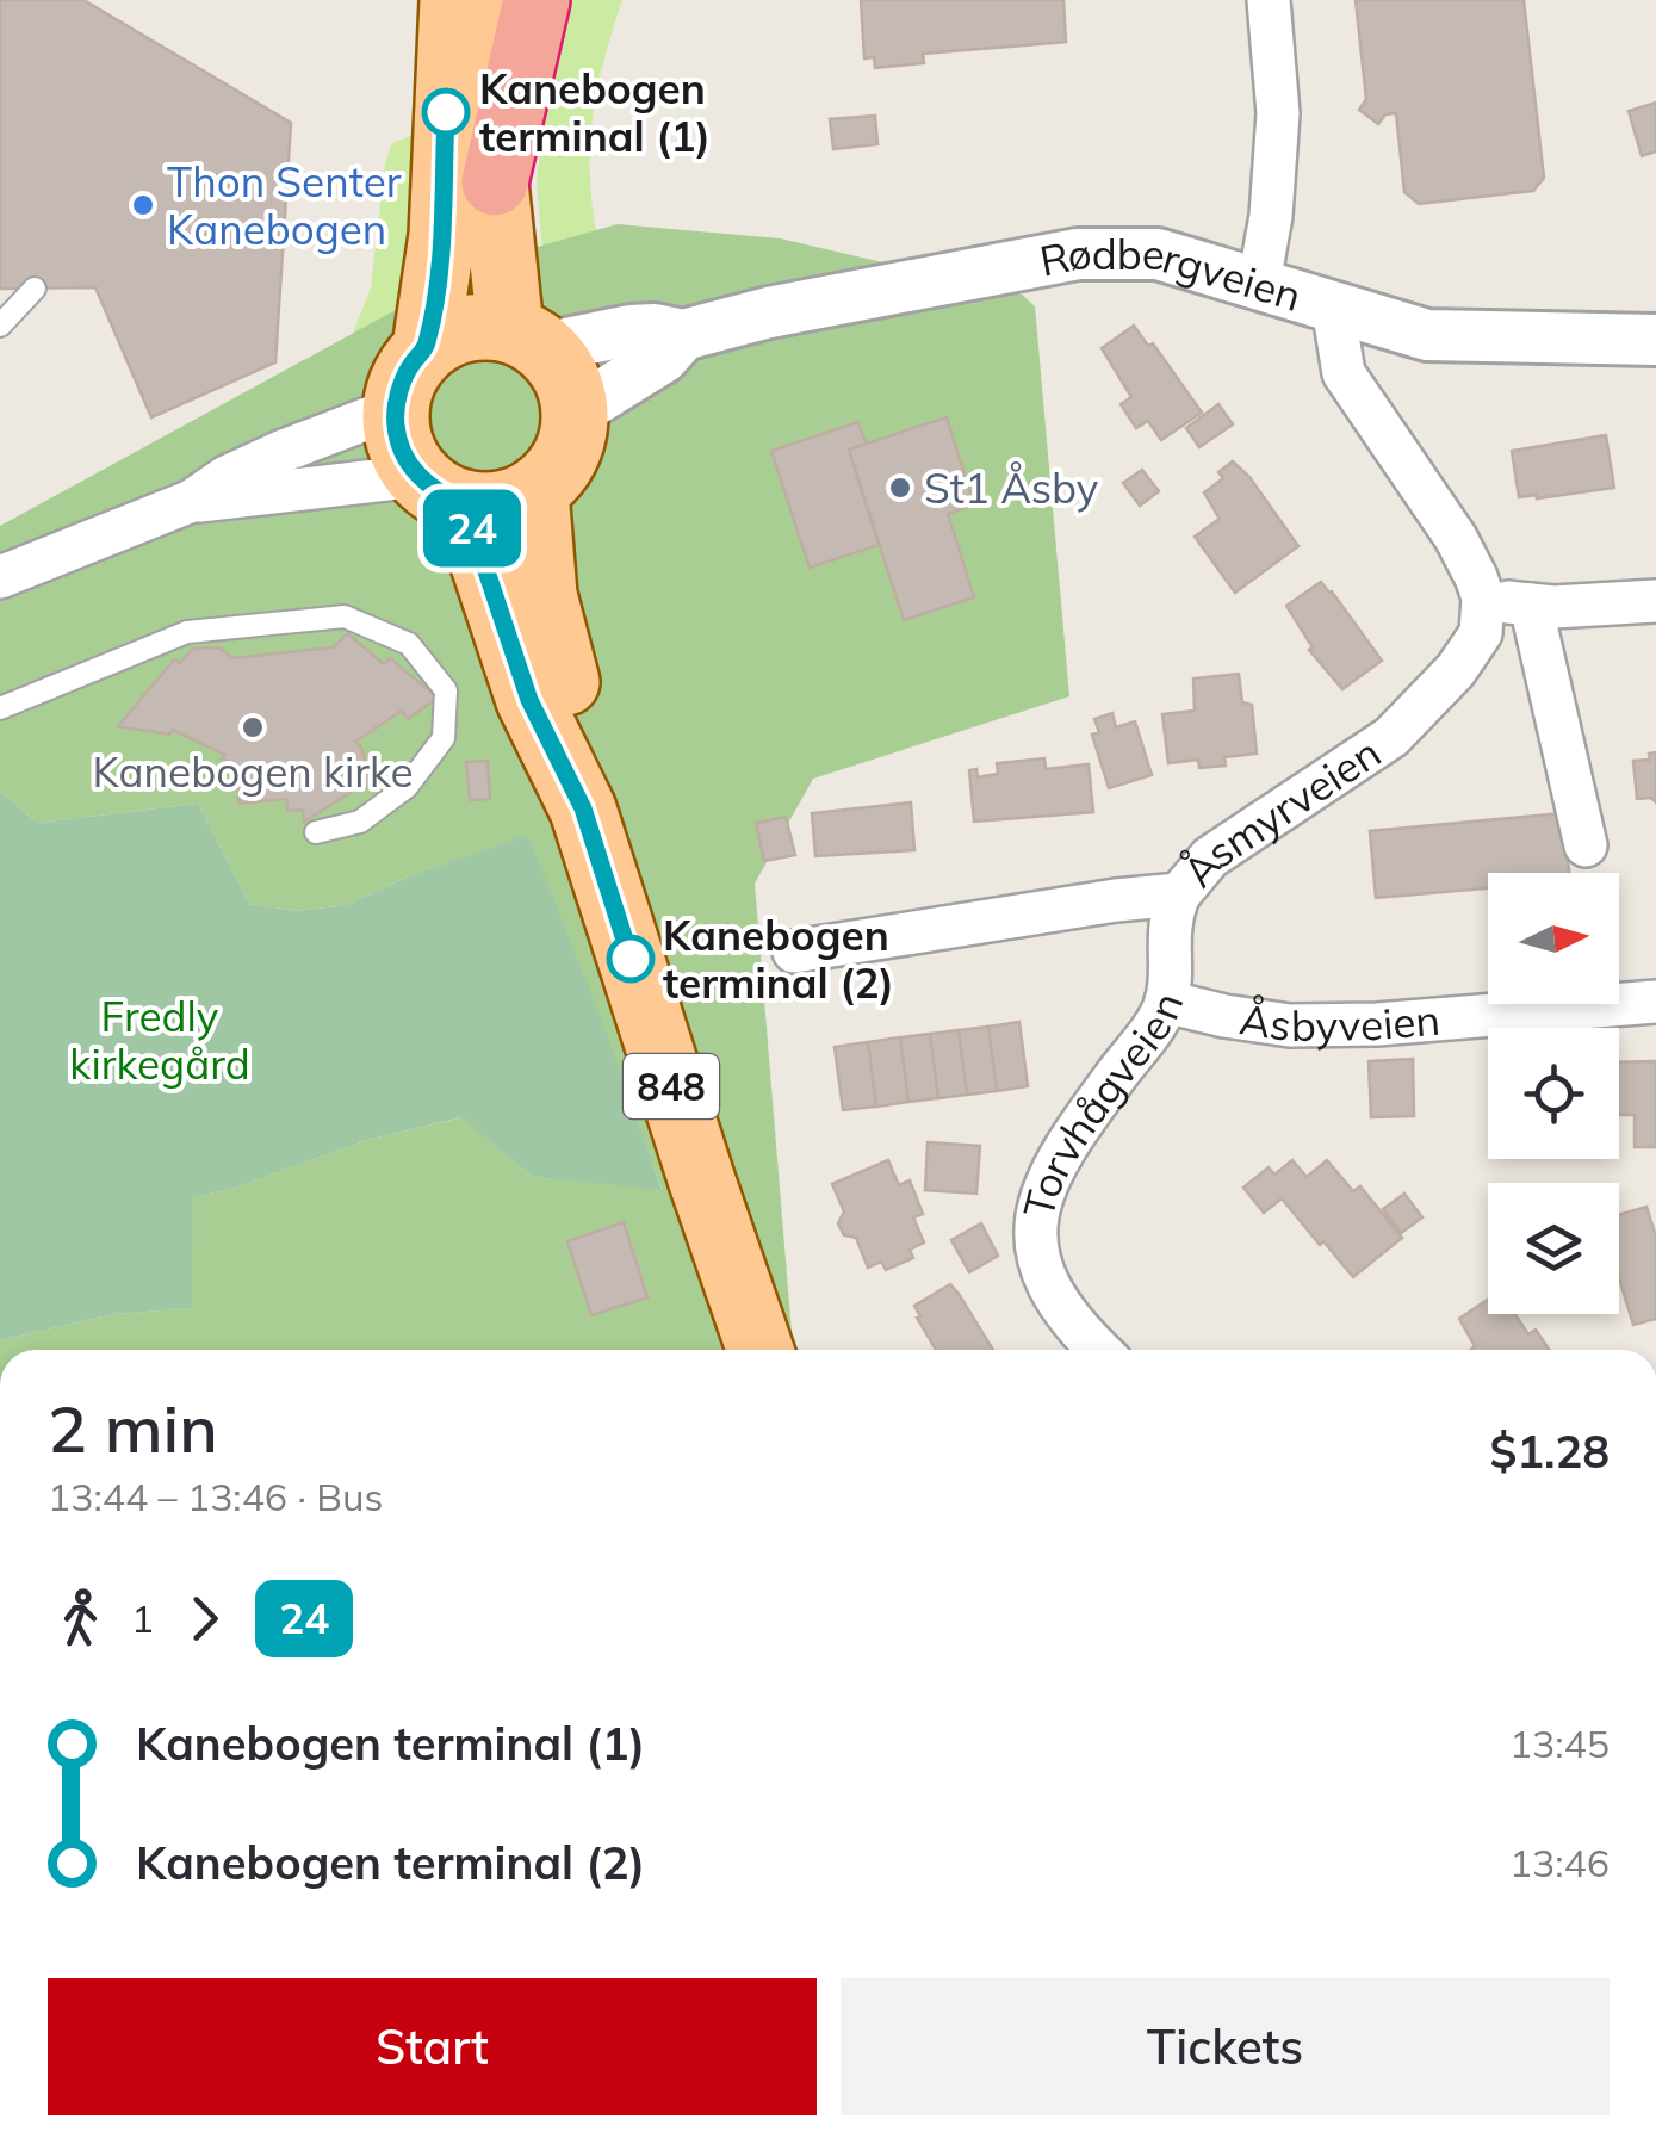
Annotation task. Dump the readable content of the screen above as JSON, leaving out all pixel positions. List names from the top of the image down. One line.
{"streets":{"main road":["848"],"street":["Rødbergveien","Åsmyrveien","Åsbyveien","Torvhågveien"]},"crossings":[["Rødbergveien","848"],["Åsmyrveien","Torvhågveien"],["Åsbyveien","Torvhågveien"]],"parks":["Fredly kirkegård"],"places":["Kanebogen terminal (1)","Thon Senter Kanebogen","St1 Åsby","Kanebogen kirke","Kanebogen terminal (2)"],"lines":["bus line 24"],"north":"right","page":{"on_map":"24","heading":["2 min","13:44 – 13:46 · Bus","$1.28"],"legs":["1","24"],"list":[{"name":"Kanebogen terminal (1)","value":"13:45"},{"name":"Kanebogen terminal (2)","value":"13:46"}],"buttons":["Start","Tickets"]}}
